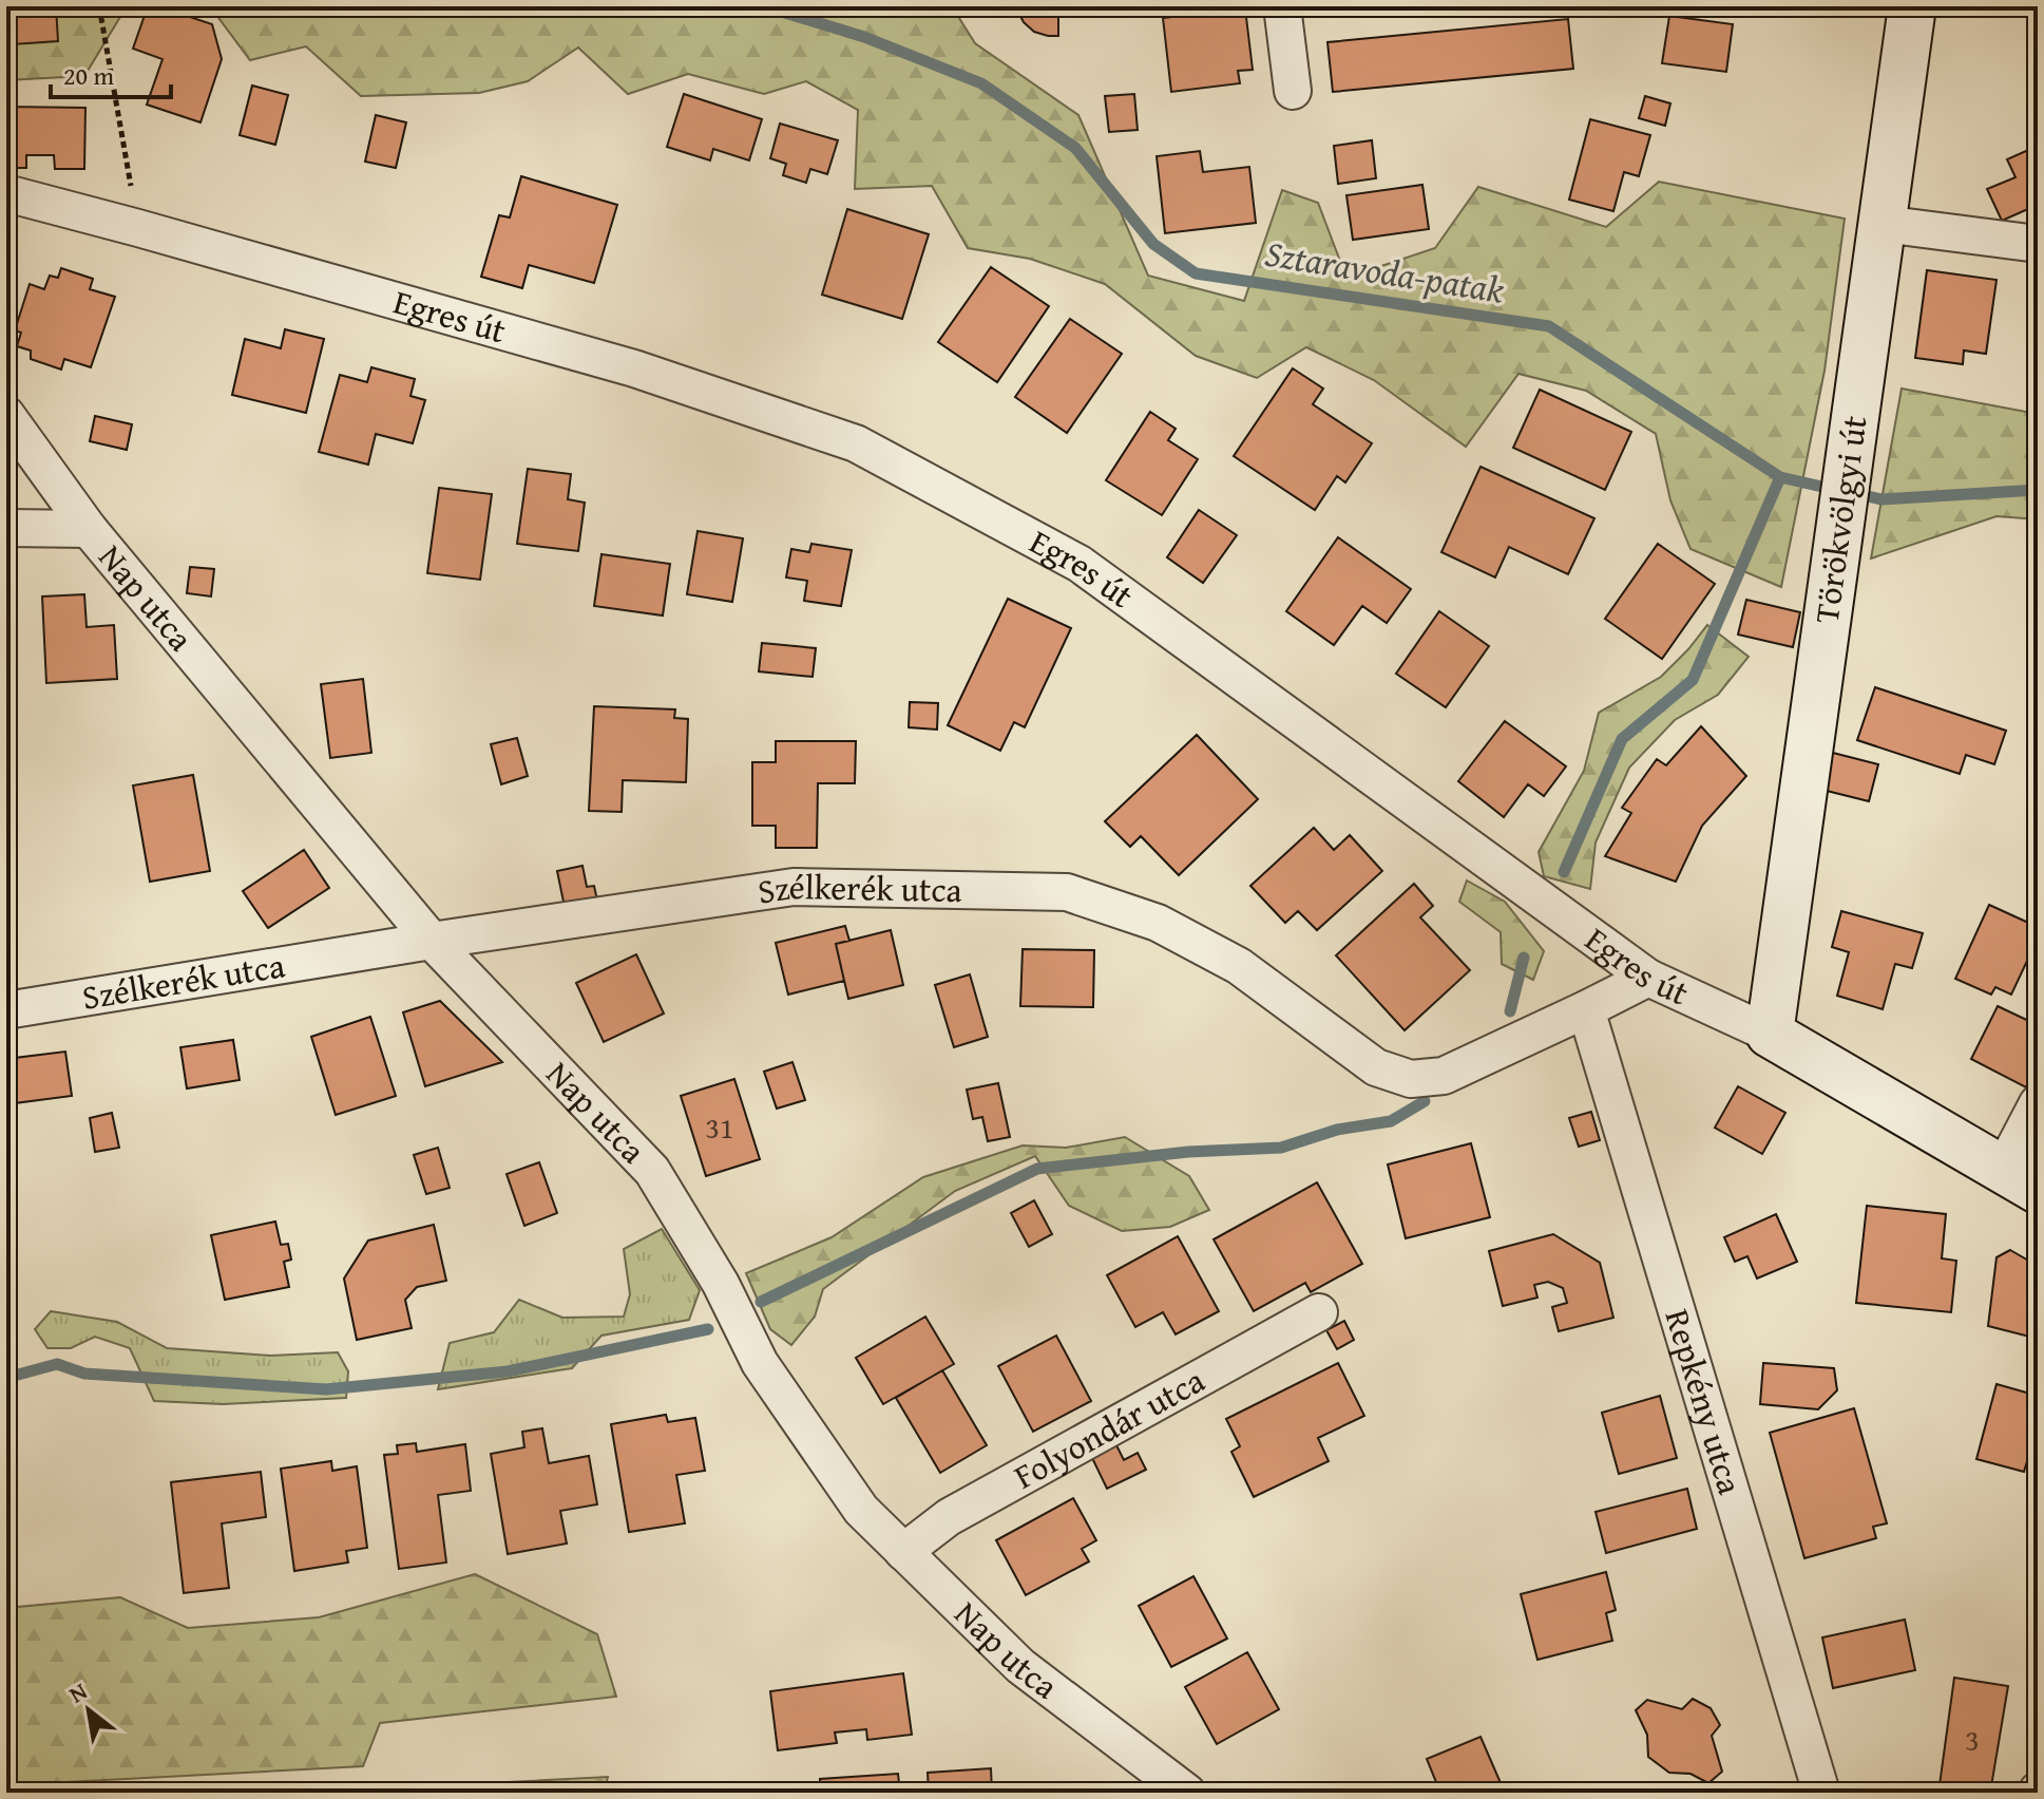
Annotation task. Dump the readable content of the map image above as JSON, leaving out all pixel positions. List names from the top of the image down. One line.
{"streets":{"street":["Egres út","Törökvölgyi út","Nap utca","Szélkerék utca","Repkény utca","Folyondár utca"]},"crossings":[["Egres út","Törökvölgyi út"],["Egres út","Szélkerék utca"],["Nap utca","Szélkerék utca"],["Nap utca","Folyondár utca"],["Szélkerék utca","Repkény utca"]],"water":["Sztaravoda-patak"],"house_numbers":["31","3"],"scale_bar":"20 m","north":"top left"}
